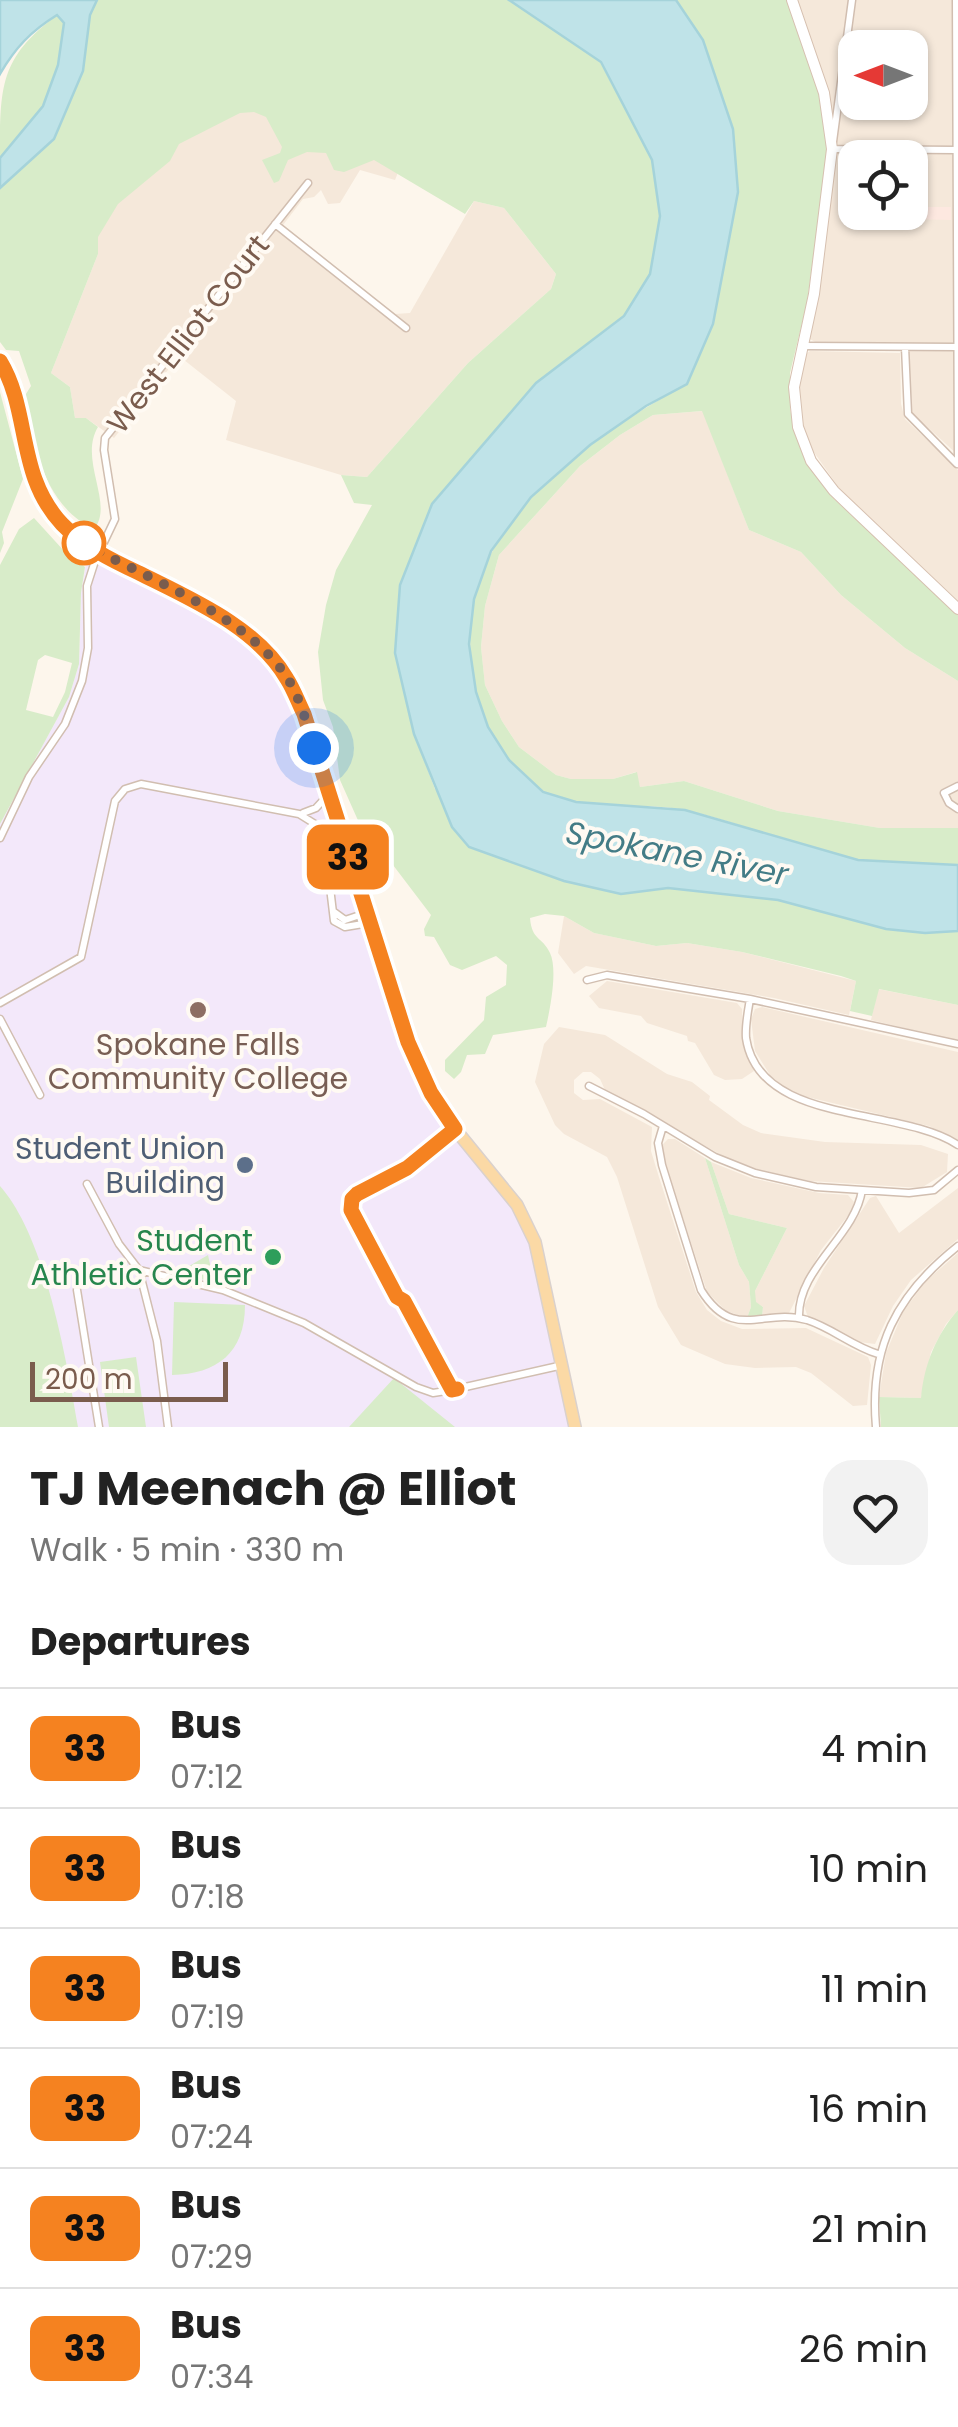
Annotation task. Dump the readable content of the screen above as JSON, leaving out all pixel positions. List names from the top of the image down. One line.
{"streets":{"street":["West Elliot Court"]},"water":["Spokane River"],"places":["Spokane Falls Community College","Student Union Building","Student Athletic Center"],"lines":["bus line 33"],"scale_bar":"200 m","north":"left","page":{"on_map":"33","scale":"200 m","heading":[["TJ Meenach @ Elliot","Walk · 5 min · 330 m"],"Departures"],"list":[{"mark":"33","name":"Bus","note":"07:12","value":"4 min"},{"mark":"33","name":"Bus","note":"07:18","value":"10 min"},{"mark":"33","name":"Bus","note":"07:19","value":"11 min"},{"mark":"33","name":"Bus","note":"07:24","value":"16 min"},{"mark":"33","name":"Bus","note":"07:29","value":"21 min"},{"mark":"33","name":"Bus","note":"07:34","value":"26 min"}]}}
